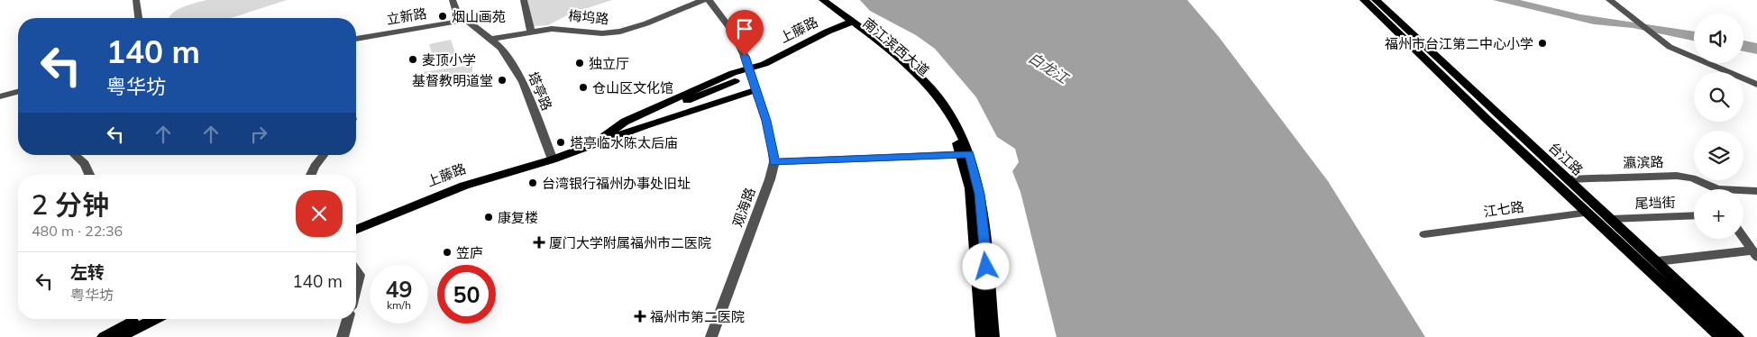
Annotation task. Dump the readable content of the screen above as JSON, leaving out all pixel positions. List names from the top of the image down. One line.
{"streets":{"main road":["上藤路","南江滨西大道","台江路"],"street":["立新路","梅坞路","塔亭路","瀛滨路","尾垱街","观海路","江七路"]},"crossings":[["立新路","塔亭路"],["梅坞路","塔亭路"],["上藤路","南江滨西大道"],["上藤路","塔亭路"],["上藤路","观海路"],["台江路","瀛滨路"],["台江路","尾垱街"],["台江路","江七路"]],"water":["白龙江"],"places":{"other":["烟山画苑","福州市台江第二中心小学","麦顶小学","独立厅","基督教明道堂","仓山区文化馆","塔亭临水陈太后庙","台湾银行福州办事处旧址","康复楼","笠庐"],"health":["厦门大学附属福州市二医院","福州市第二医院"]},"page":{"map_buttons":"+","turn":["140 m","粤华坊"],"heading":["2 分钟","480 m · 22:36"],"list":[{"name":"左转","note":"粤华坊","value":"140 m"}],"speed":"49 km/h","limit":"50"}}
